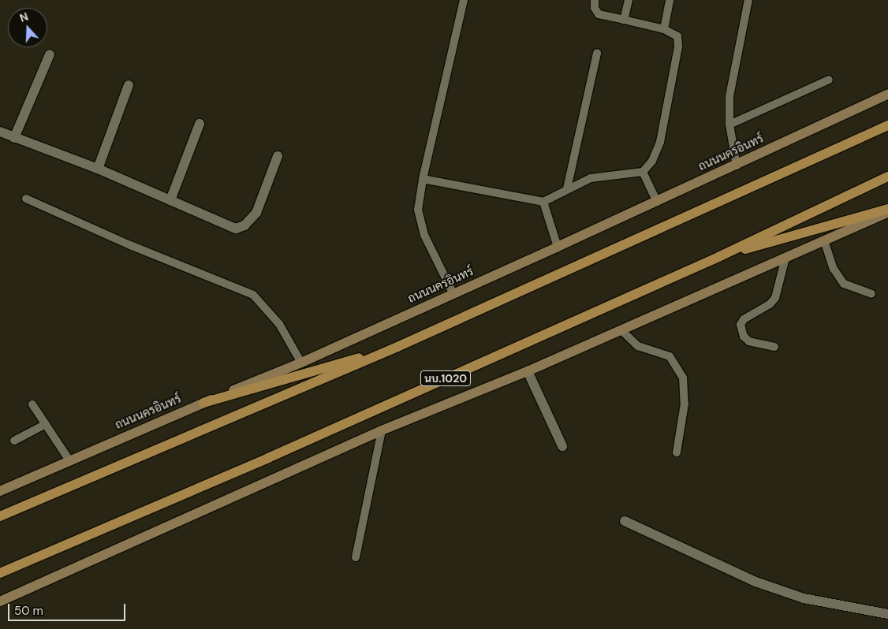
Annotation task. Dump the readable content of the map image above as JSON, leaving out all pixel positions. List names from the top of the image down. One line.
{"streets":{"main road":["ถนนนครอินทร์","นบ.1020"]},"scale_bar":"50 m","north":"top"}
